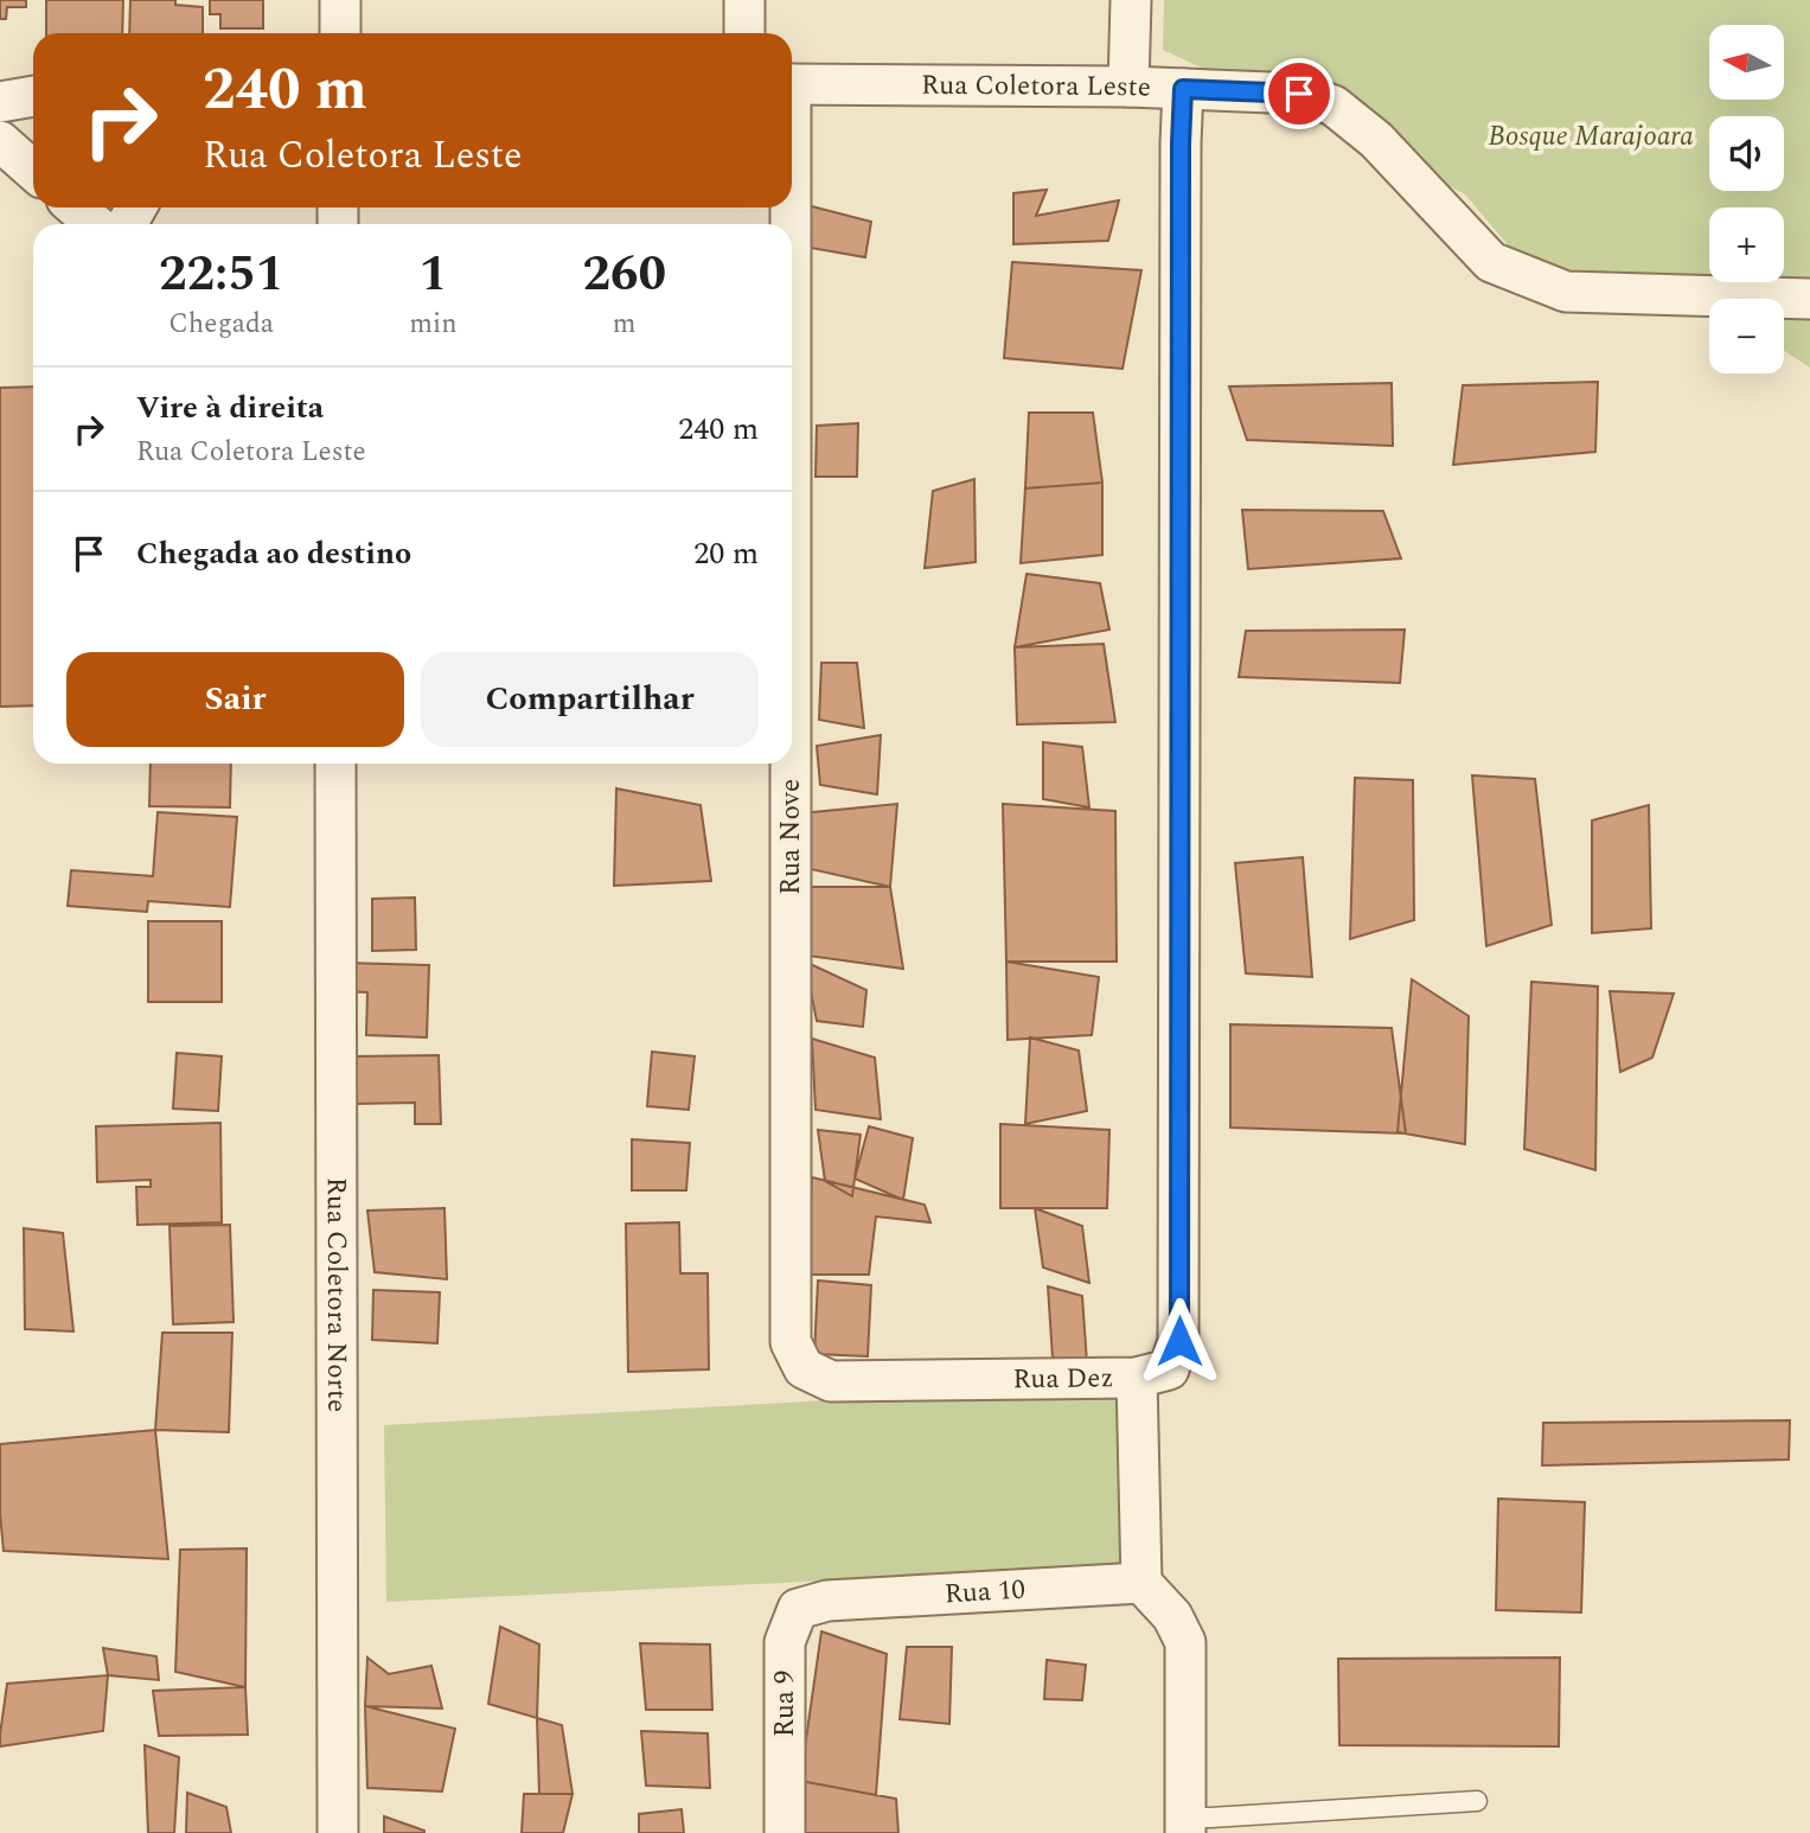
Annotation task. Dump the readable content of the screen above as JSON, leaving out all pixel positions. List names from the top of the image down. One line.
{"streets":{"street":["Rua Coletora Leste","Rua Nove","Rua Coletora Norte","Rua Dez","Rua 10","Rua 9"]},"crossings":[["Rua Coletora Leste","Rua Dez"],["Rua Nove","Rua Dez"],["Rua 10","Rua 9"]],"parks":["Bosque Marajoara"],"north":"left","page":{"map_buttons":["+","−"],"turn":["240 m","Rua Coletora Leste"],"eta":["22:51","Chegada","1","min","260","m"],"list":[{"name":"Vire à direita","note":"Rua Coletora Leste","value":"240 m"},{"name":"Chegada ao destino","value":"20 m"}],"buttons":["Sair","Compartilhar"]}}
